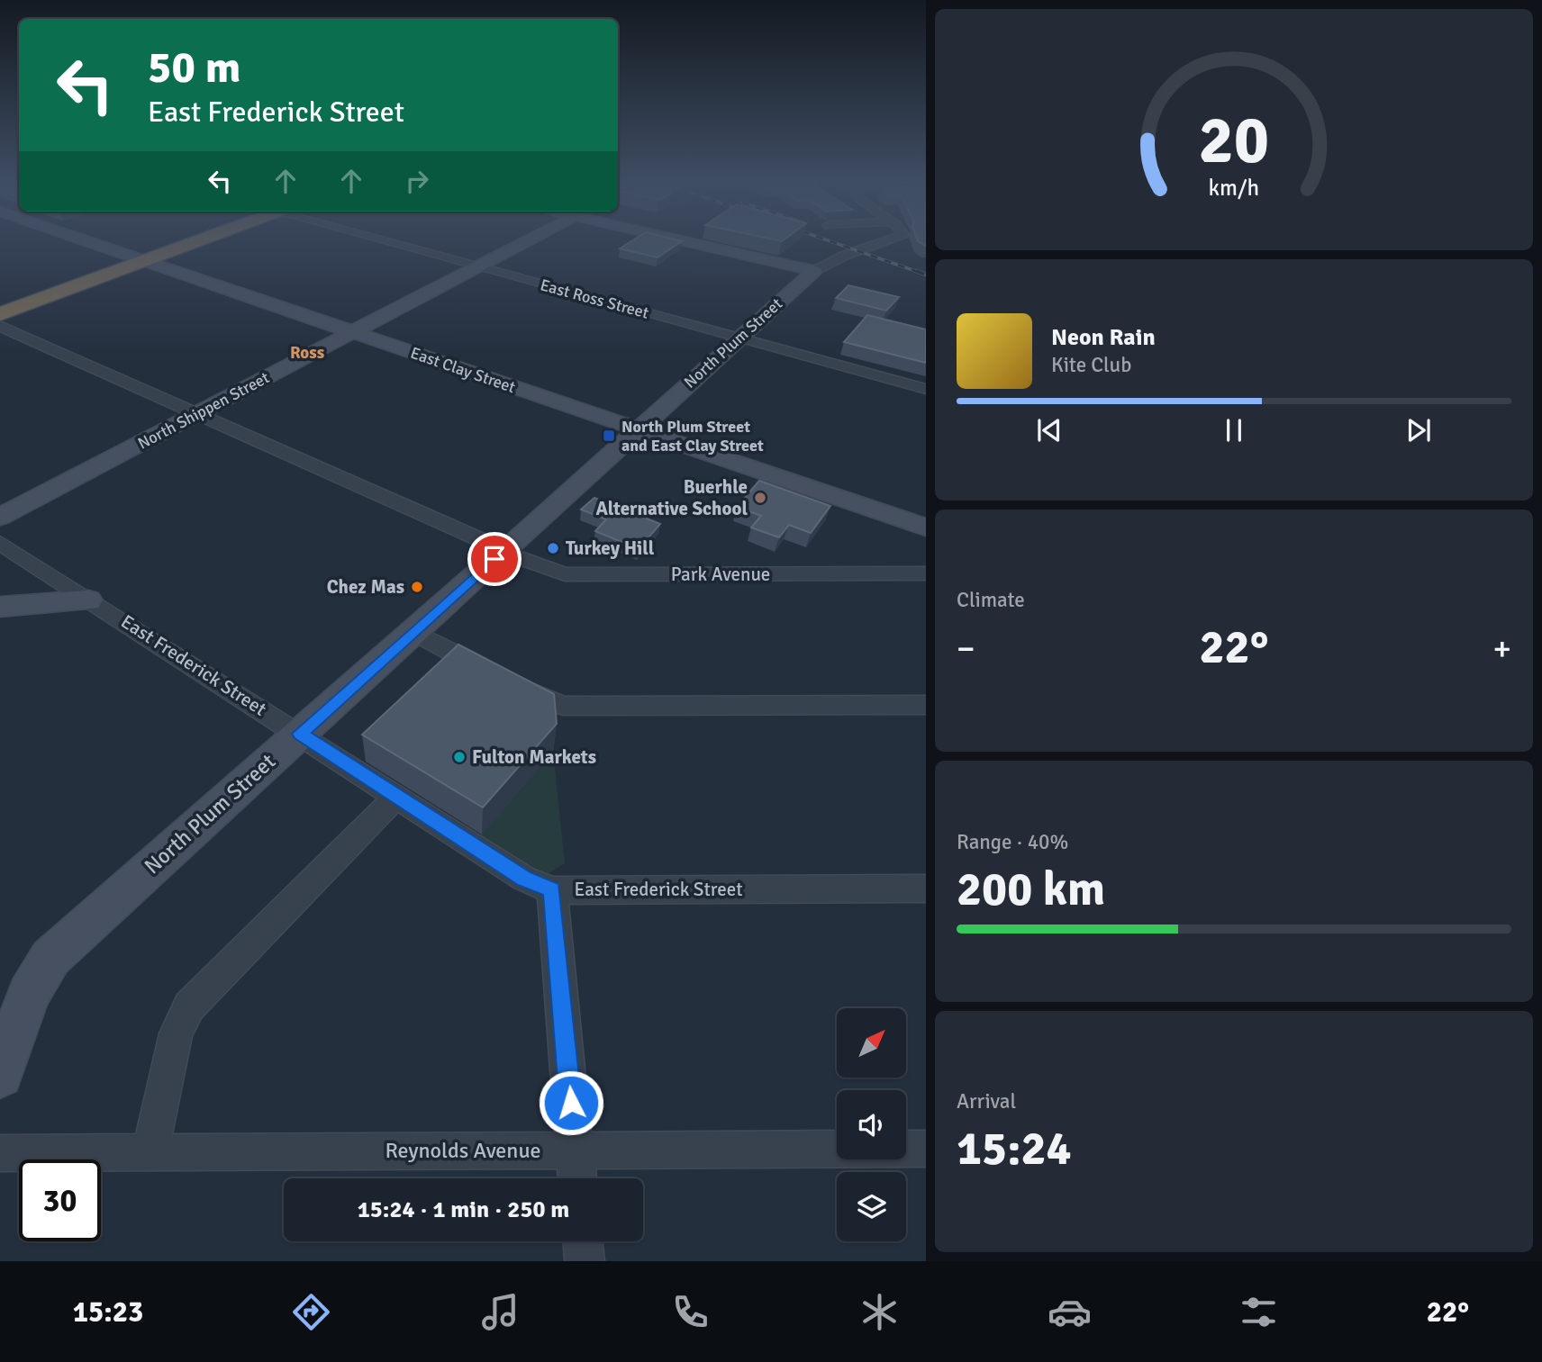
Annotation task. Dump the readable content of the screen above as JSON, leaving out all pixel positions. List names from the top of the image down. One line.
{"streets":{"street":["East Ross Street","North Plum Street","East Clay Street","North Shippen Street","Park Avenue","East Frederick Street","Reynolds Avenue"]},"crossings":[["East Ross Street","North Plum Street"],["East Ross Street","North Shippen Street"],["North Plum Street","East Clay Street"],["North Plum Street","Park Avenue"],["North Plum Street","East Frederick Street"],["East Clay Street","North Shippen Street"],["North Shippen Street","Park Avenue"]],"districts":["Ross"],"places":{"transit":["North Plum Street and East Clay Street"],"other":["Buerhle Alternative School","Turkey Hill","Chez Mas","Fulton Markets"]},"north":"top right","page":{"turn":["50 m","East Frederick Street"],"song":["Neon Rain","Kite Club"],"tile":["Climate",["Range · 40%","200 km"],["Arrival","15:24"]],"heat":["−","22°","+"],"limit":"30","trip":"15:24 · 1 min · 250 m","tabs":["15:23","22°"],"gauge":["20","km/h"]}}
